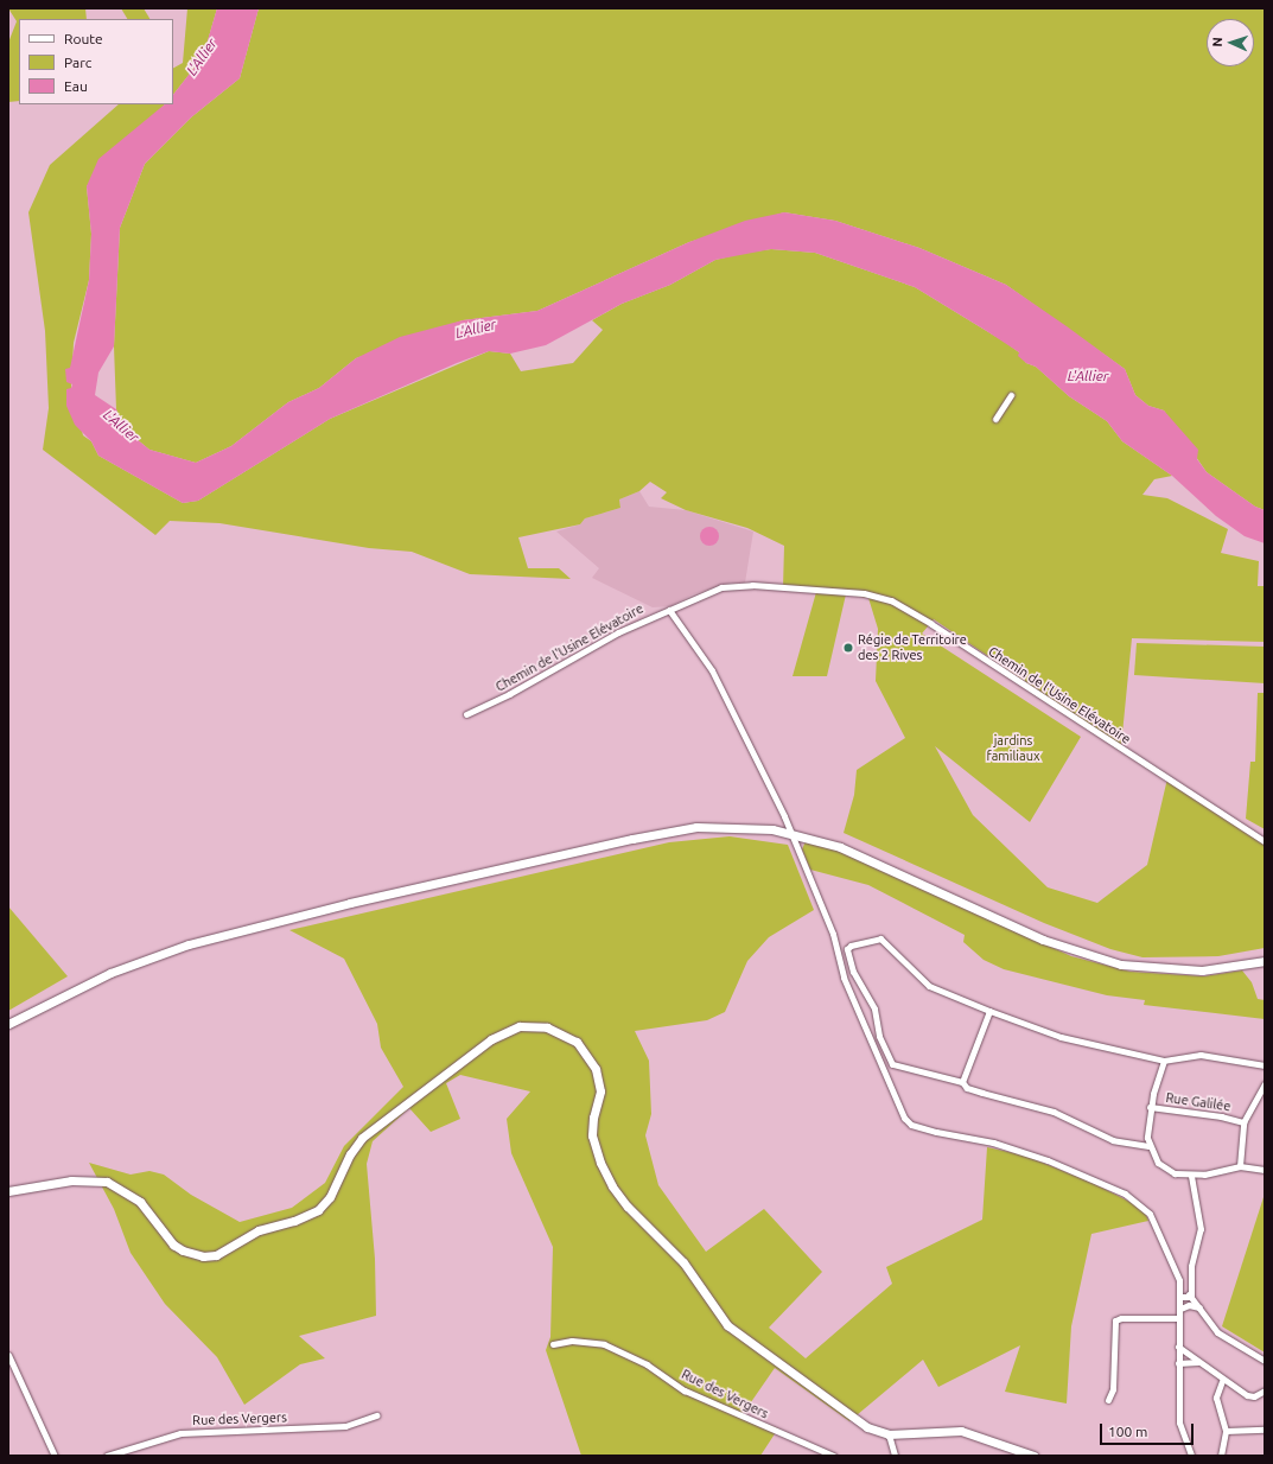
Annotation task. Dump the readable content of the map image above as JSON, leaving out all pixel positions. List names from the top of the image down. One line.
{"streets":{"street":["Chemin de l'Usine Elévatoire","Rue Galilée","Rue des Vergers"]},"water":["L'Allier"],"parks":["jardins familiaux"],"places":["Régie de Territoire des 2 Rives"],"legend":["Route","Parc","Eau"],"scale_bar":"100 m","north":"left"}
